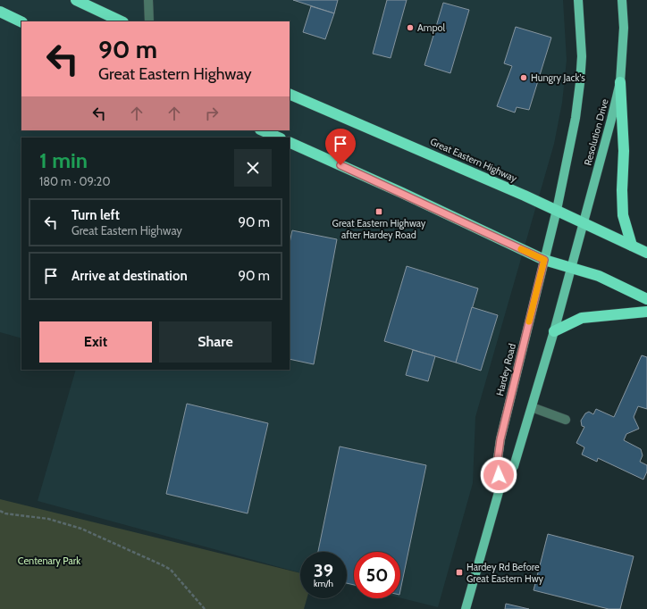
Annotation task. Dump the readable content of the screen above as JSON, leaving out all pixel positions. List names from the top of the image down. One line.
{"streets":{"highway":["Great Eastern Highway"],"main road":["Resolution Drive","Hardey Road"]},"crossings":[["Resolution Drive","Great Eastern Highway"],["Resolution Drive","Hardey Road"]],"parks":["Centenary Park"],"places":{"other":["Ampol","Hungry Jack's"],"transit":["Great Eastern Highway after Hardey Road","Hardey Rd Before Great Eastern Hwy"]},"page":{"turn":["90 m","Great Eastern Highway"],"heading":["1 min","180 m · 09:20"],"list":[{"name":"Turn left","note":"Great Eastern Highway","value":"90 m"},{"name":"Arrive at destination","value":"90 m"}],"buttons":["Exit","Share"],"speed":"39 km/h","limit":"50"}}
